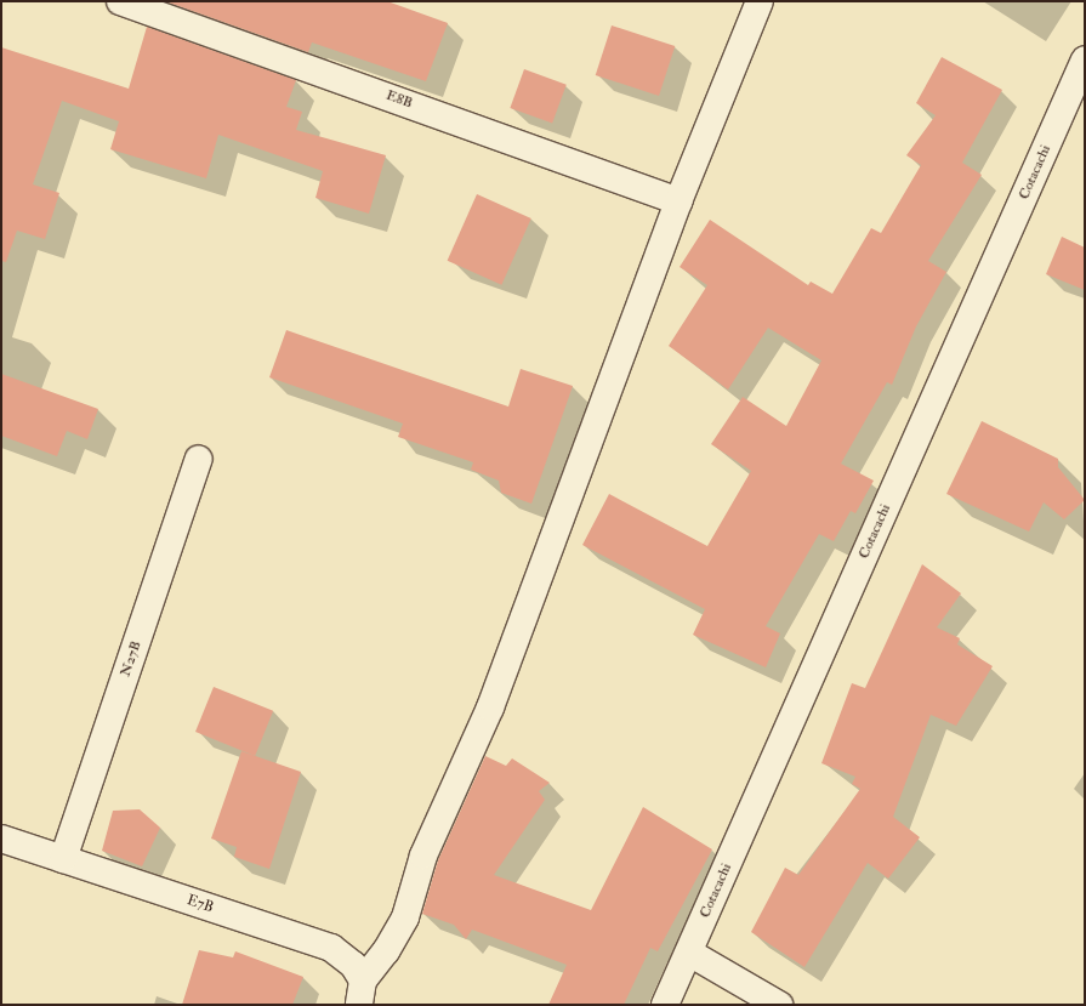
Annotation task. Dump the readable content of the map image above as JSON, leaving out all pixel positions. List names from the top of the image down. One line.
{"streets":{"street":["E8B","Cotacachi","N27B","E7B"]},"crossings":[["N27B","E7B"]]}
